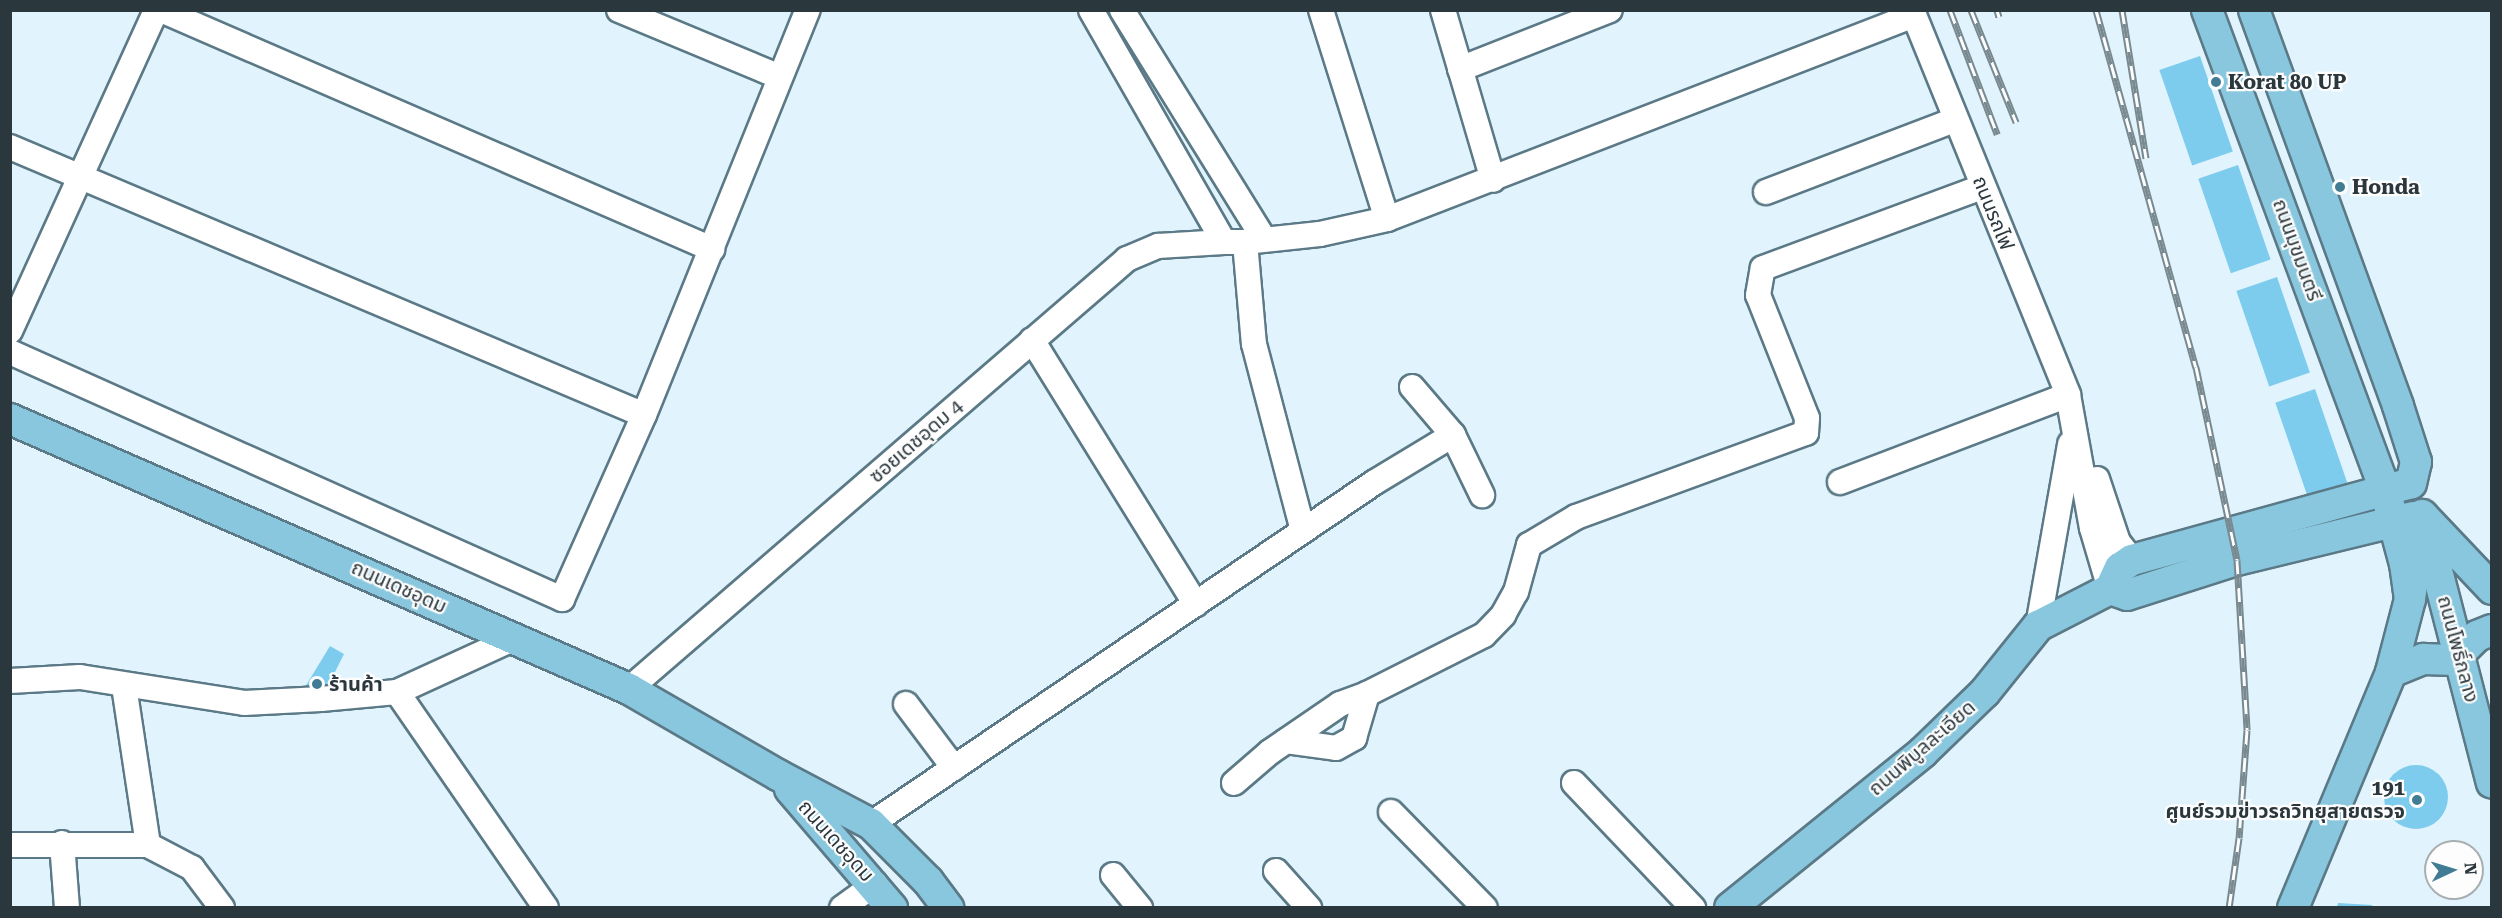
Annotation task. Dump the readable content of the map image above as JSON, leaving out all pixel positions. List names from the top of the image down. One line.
{"streets":{"main road":["ถนนมุขมนตรี","ถนนเดชอุดม","ถนนโพธิ์กลาง","ถนนพิบูลละเอียด"],"street":["ถนนรถไฟ","ซอยเดชอุดม 4"]},"crossings":[["ถนนรถไฟ","ซอยเดชอุดม 4"],["ถนนรถไฟ","ถนนพิบูลละเอียด"],["ถนนมุขมนตรี","ถนนโพธิ์กลาง"],["ซอยเดชอุดม 4","ถนนเดชอุดม"]],"places":["Korat 80 UP","Honda","ร้านค้า","191 ศูนย์รวมข่าวรถวิทยุสายตรวจ"],"north":"right"}
